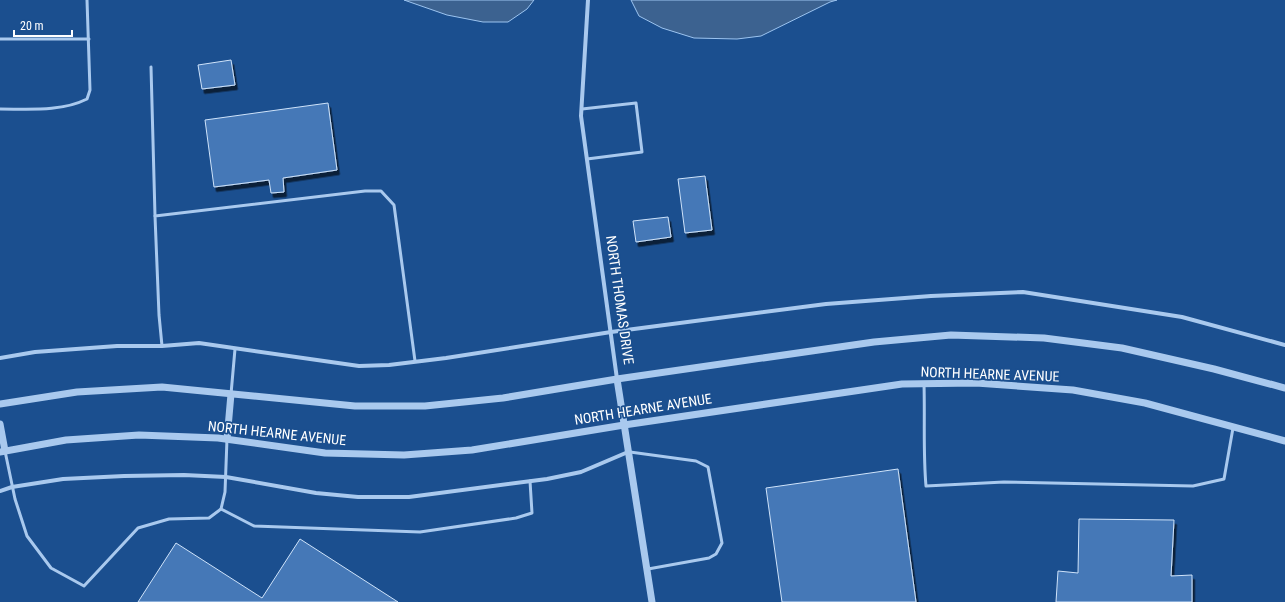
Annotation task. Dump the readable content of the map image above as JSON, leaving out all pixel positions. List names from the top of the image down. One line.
{"streets":{"street":["NORTH THOMAS DRIVE","NORTH HEARNE AVENUE"]},"crossings":[["NORTH THOMAS DRIVE","NORTH HEARNE AVENUE"]],"scale_bar":"20 m"}
